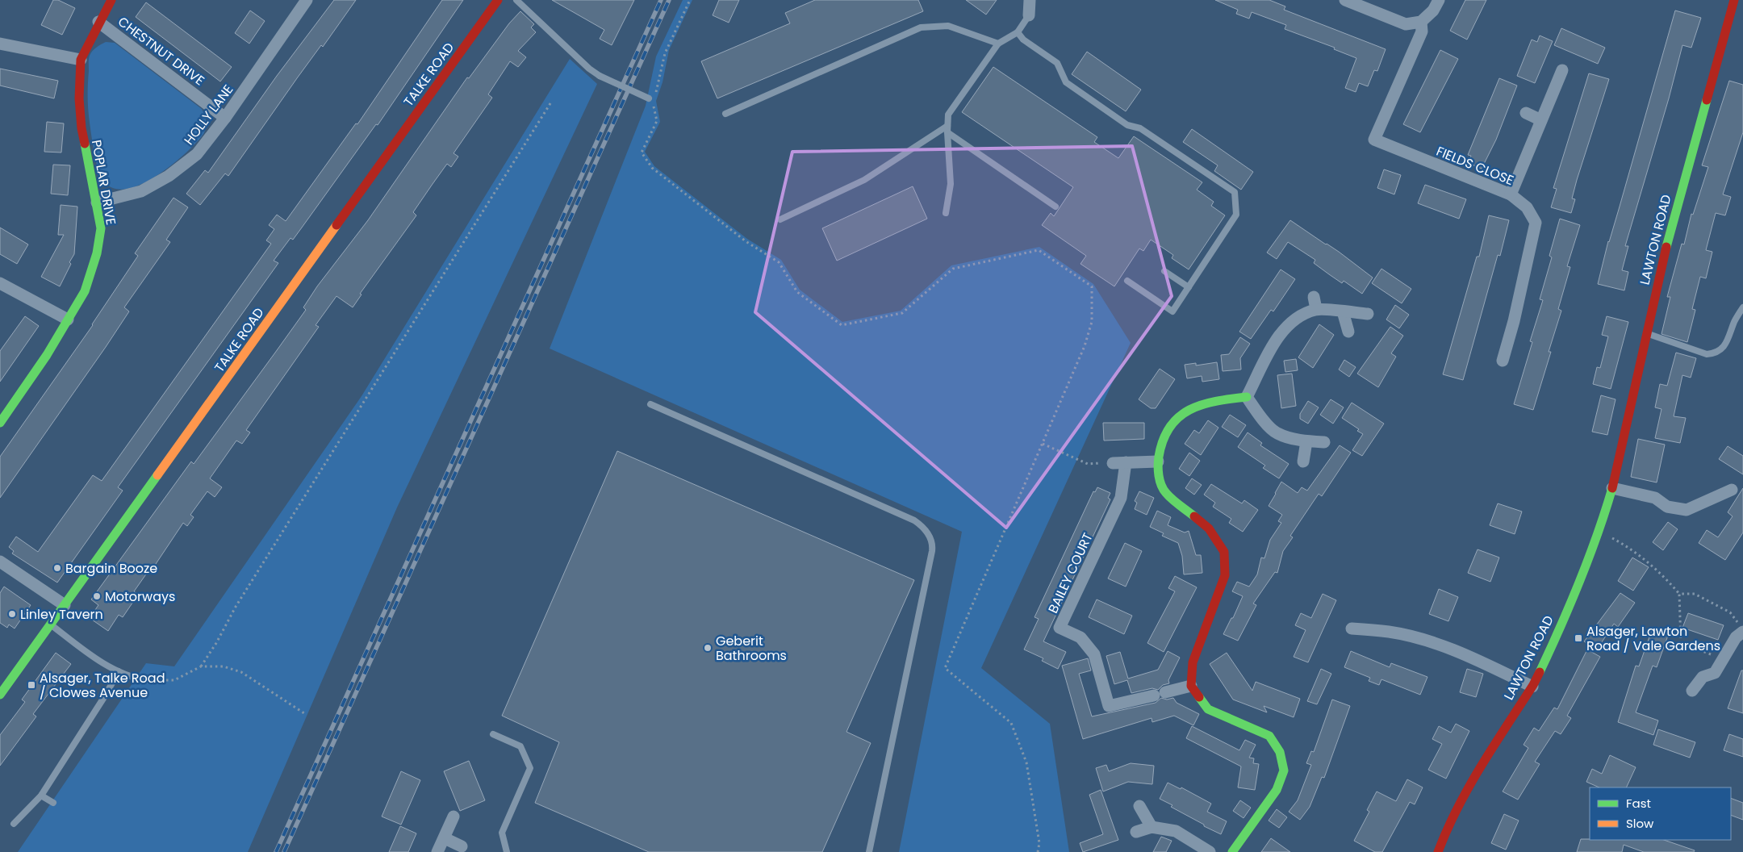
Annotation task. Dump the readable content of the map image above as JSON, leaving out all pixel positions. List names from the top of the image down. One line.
{"streets":{"street":["CHESTNUT DRIVE","TALKE ROAD","HOLLY LANE","FIELDS CLOSE","POPLAR DRIVE","LAWTON ROAD","BAILEY COURT"]},"crossings":[["CHESTNUT DRIVE","HOLLY LANE"],["CHESTNUT DRIVE","POPLAR DRIVE"],["HOLLY LANE","POPLAR DRIVE"]],"places":{"other":["Bargain Booze","Motorways","Linley Tavern","Geberit Bathrooms"],"transit":["Alsager, Lawton Road / Vale Gardens","Alsager, Talke Road / Clowes Avenue"]},"legend":["Fast","Slow"]}
